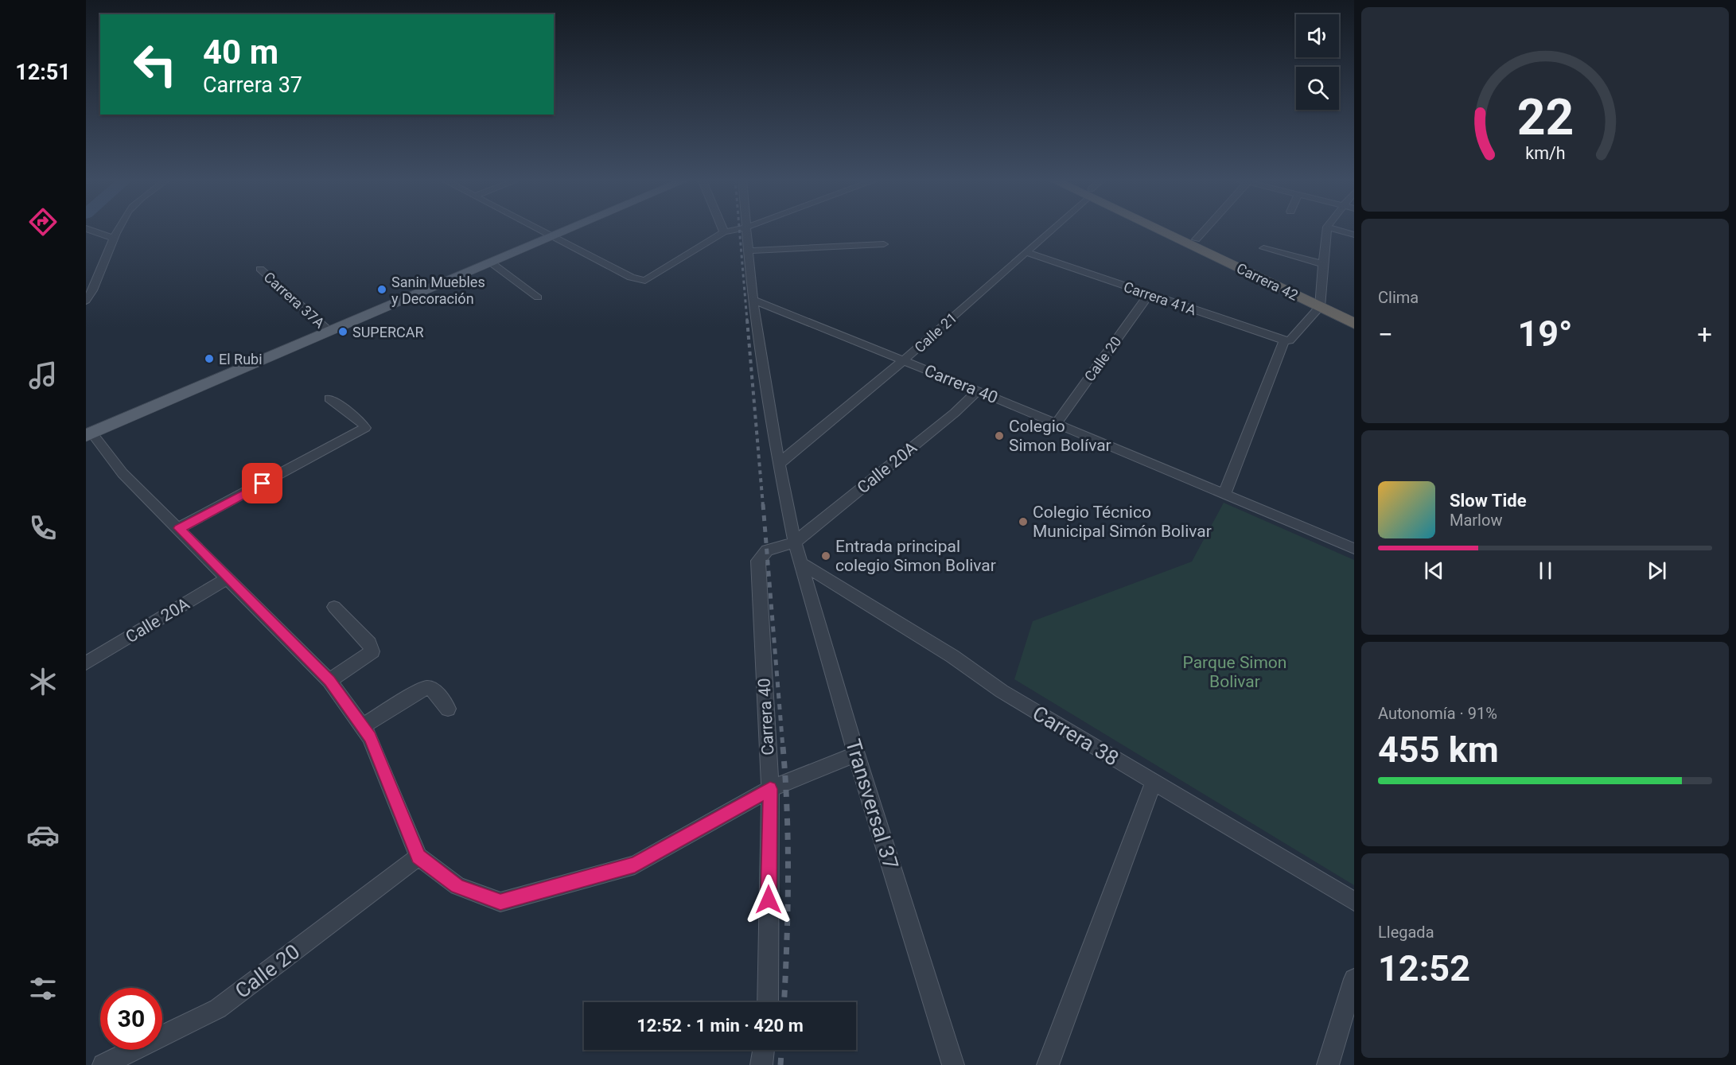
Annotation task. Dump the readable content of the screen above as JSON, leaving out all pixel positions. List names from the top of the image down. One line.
{"streets":{"highway":["Carrera 42"],"street":["Carrera 41A","Carrera 37A","Calle 21","Calle 20","Carrera 40","Calle 20A","Carrera 38","Transversal 37"]},"crossings":[["Carrera 41A","Calle 21"],["Carrera 41A","Calle 20"],["Calle 21","Carrera 40"],["Calle 20","Carrera 40"],["Carrera 40","Calle 20A"],["Carrera 40","Transversal 37"],["Calle 20A","Transversal 37"],["Carrera 38","Transversal 37"]],"parks":["Parque Simon Bolivar"],"places":["Sanin Muebles y Decoración","SUPERCAR","El Rubi","Colegio Simon Bolívar","Colegio Técnico Municipal Simón Bolivar","Entrada principal colegio Simon Bolivar"],"page":{"tabs":"12:51","turn":["40 m","Carrera 37"],"tile":["Clima",["Autonomía · 91%","455 km"],["Llegada","12:52"]],"heat":["−","19°","+"],"song":["Slow Tide","Marlow"],"limit":"30","trip":"12:52 · 1 min · 420 m","gauge":["22","km/h"]}}
